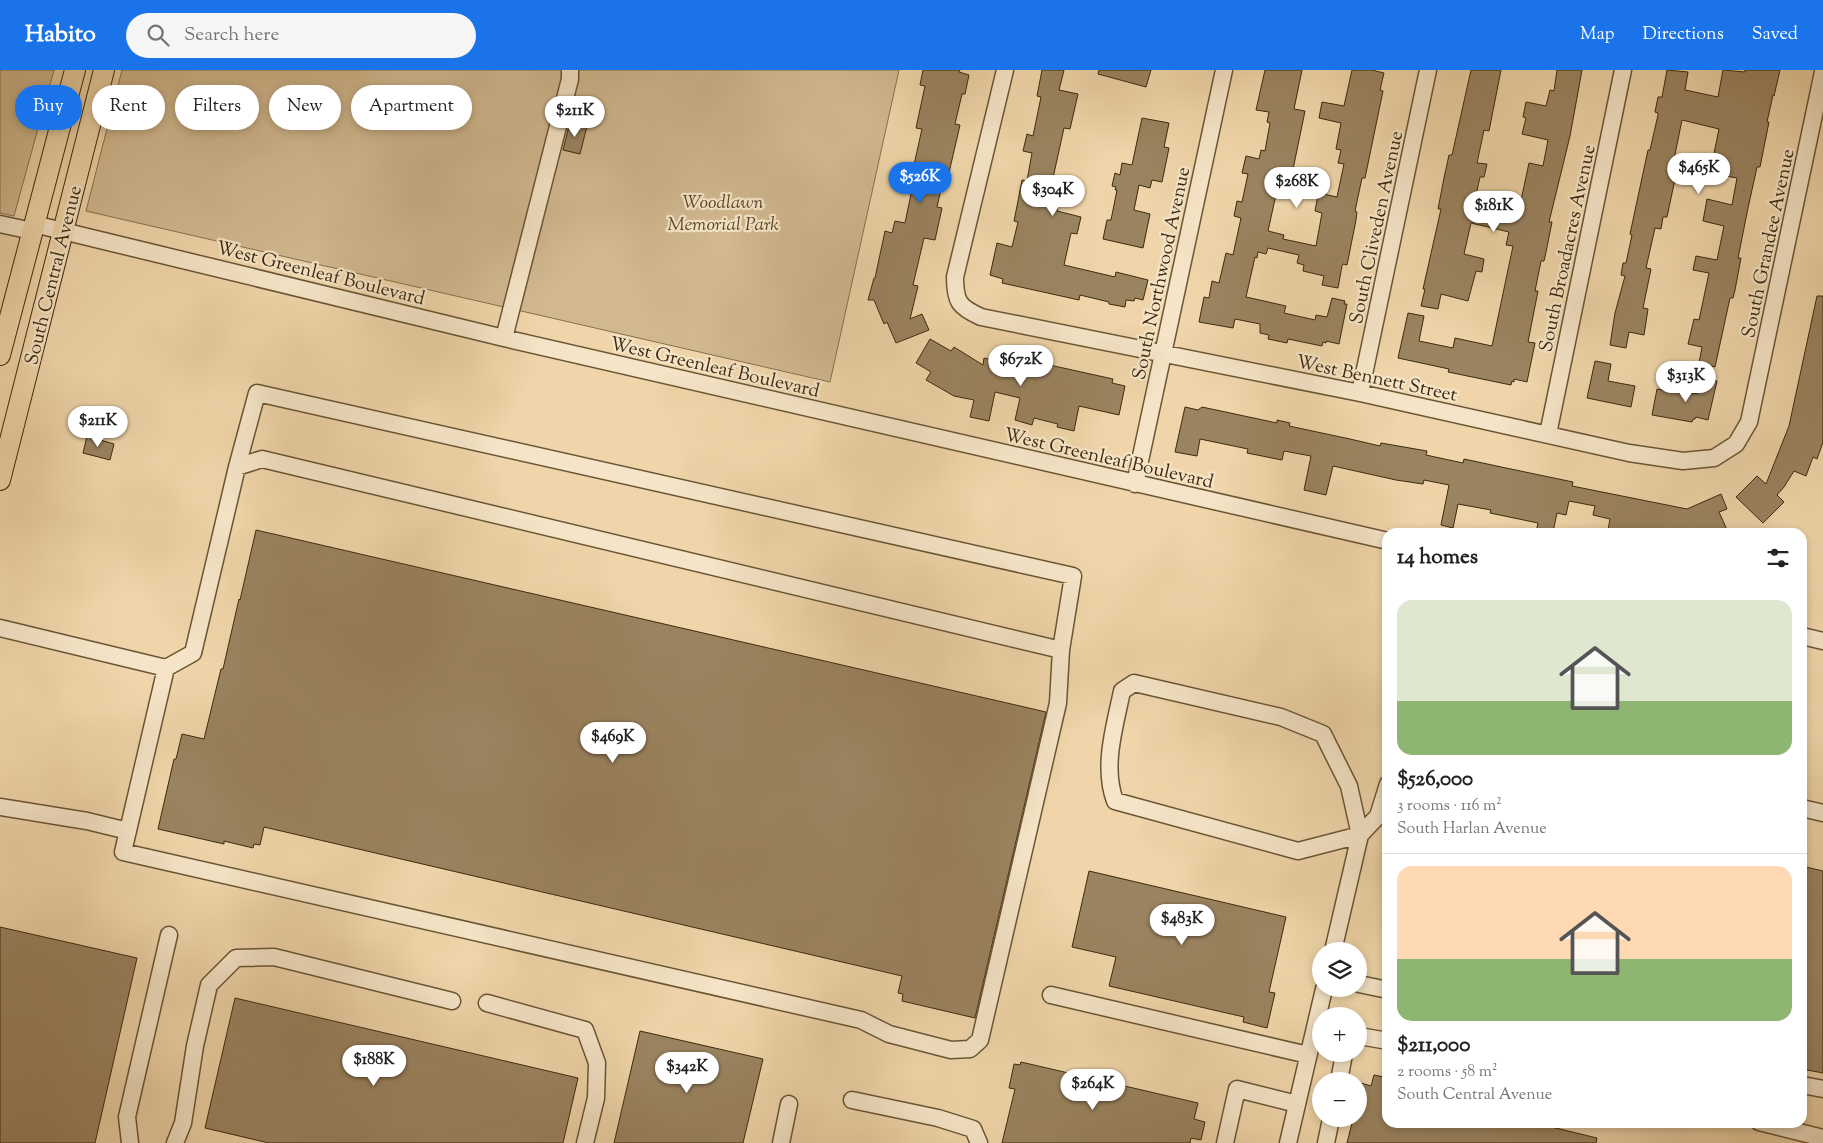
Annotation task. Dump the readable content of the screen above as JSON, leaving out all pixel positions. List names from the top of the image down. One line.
{"streets":{"main road":["South Central Avenue"],"street":["South Cliveden Avenue","South Grandee Avenue","South Broadacres Avenue","West Greenleaf Boulevard","South Northwood Avenue","West Bennett Street"]},"crossings":[["South Cliveden Avenue","West Bennett Street"],["South Grandee Avenue","West Bennett Street"],["South Broadacres Avenue","West Bennett Street"],["West Greenleaf Boulevard","South Northwood Avenue"],["West Greenleaf Boulevard","South Central Avenue"],["South Northwood Avenue","West Bennett Street"]],"parks":["Woodlawn Memorial Park"],"page":{"header":"Habito","search":"Search here","nav":["Map","Directions","Saved"],"chip":["Buy","Rent","Filters","New","Apartment"],"price":["$211K","$465K","$526K","$268K","$304K","$181K","$672K","$313K","$211K","$469K","$483K","$188K","$342K","$264K"],"heading":"14 homes","list":[{"name":"$526,000","note":"3 rooms · 116 m² · South Harlan Avenue"},{"name":"$211,000","note":"2 rooms · 58 m² · South Central Avenue"}],"map_buttons":["+","−"]}}
